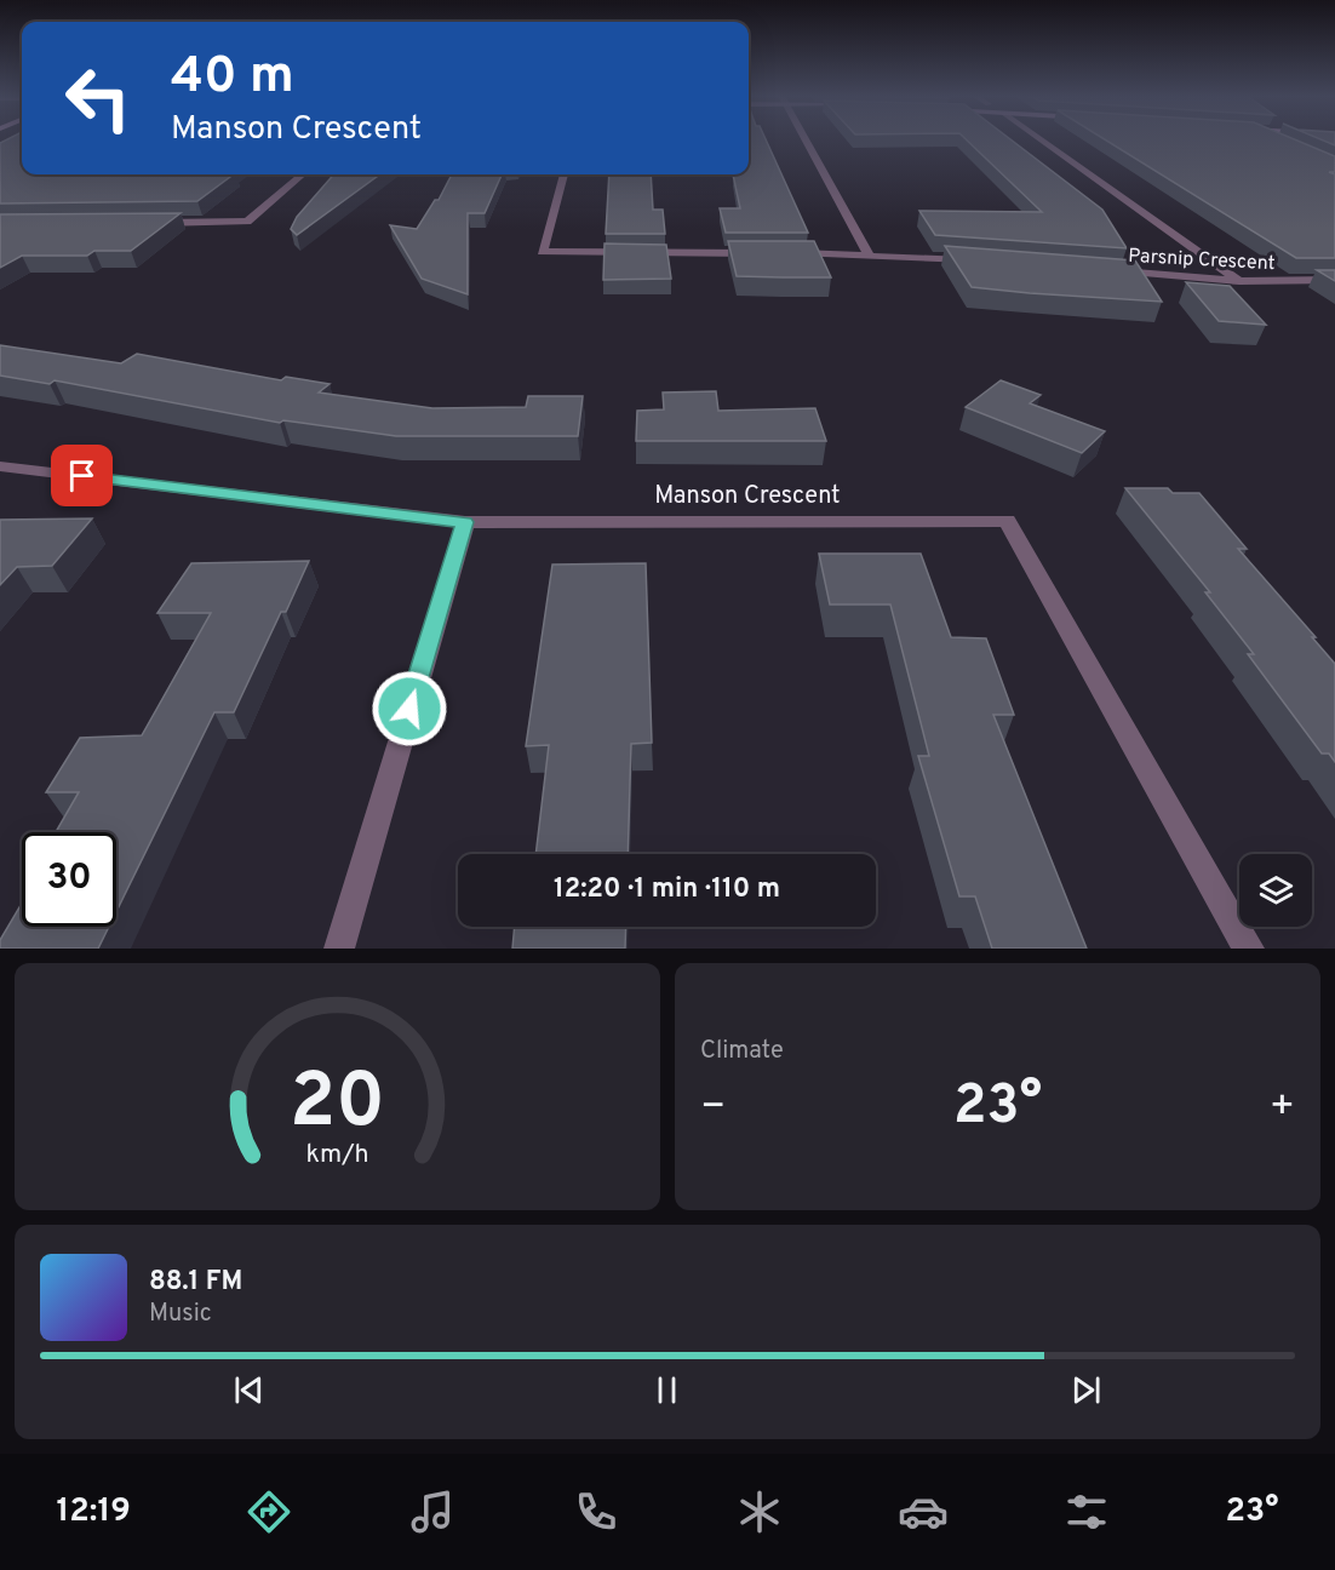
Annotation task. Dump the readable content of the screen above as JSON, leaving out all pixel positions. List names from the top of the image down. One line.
{"streets":{"street":["Parsnip Crescent","Manson Crescent"]},"page":{"turn":["40 m","Manson Crescent"],"limit":"30","trip":"12:20 · 1 min · 110 m","tile":"Climate","heat":["−","23°","+"],"song":["88.1 FM","Music"],"tabs":["12:19","23°"],"gauge":["20","km/h"]}}
